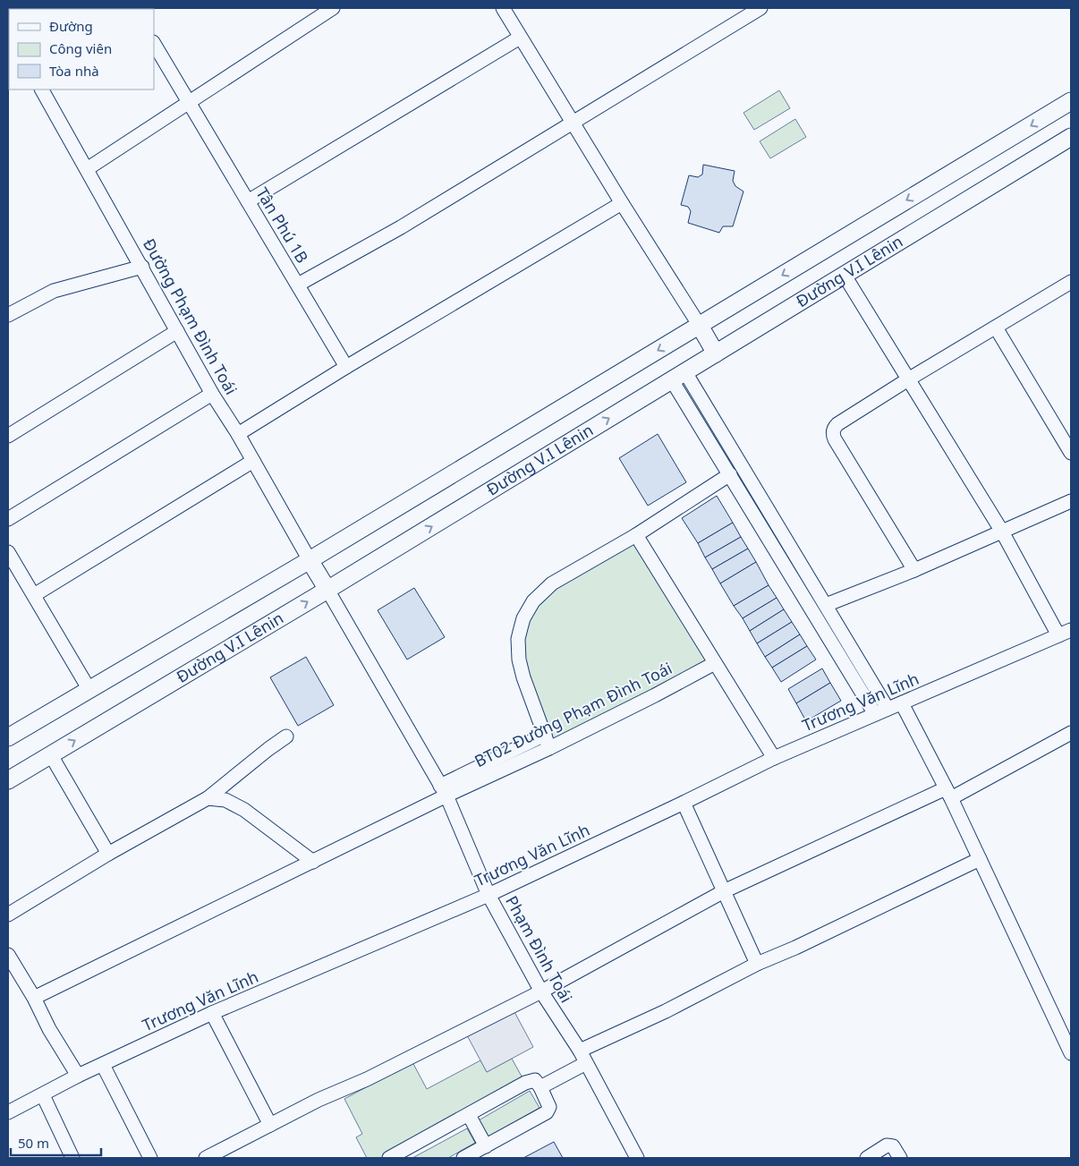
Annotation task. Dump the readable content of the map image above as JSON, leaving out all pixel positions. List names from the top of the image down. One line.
{"streets":{"main road":["Đường V.I Lênin"],"street":["Tân Phú 1B","Đường Phạm Đình Toái","Trương Văn Lĩnh","BT02 Đường Phạm Đình Toái","Phạm Đình Toái"]},"crossings":[["Đường V.I Lênin","Đường Phạm Đình Toái"],["Đường V.I Lênin","Phạm Đình Toái"],["Trương Văn Lĩnh","Phạm Đình Toái"],["BT02 Đường Phạm Đình Toái","Phạm Đình Toái"]],"legend":["Đường","Công viên","Tòa nhà"],"scale_bar":"50 m"}
